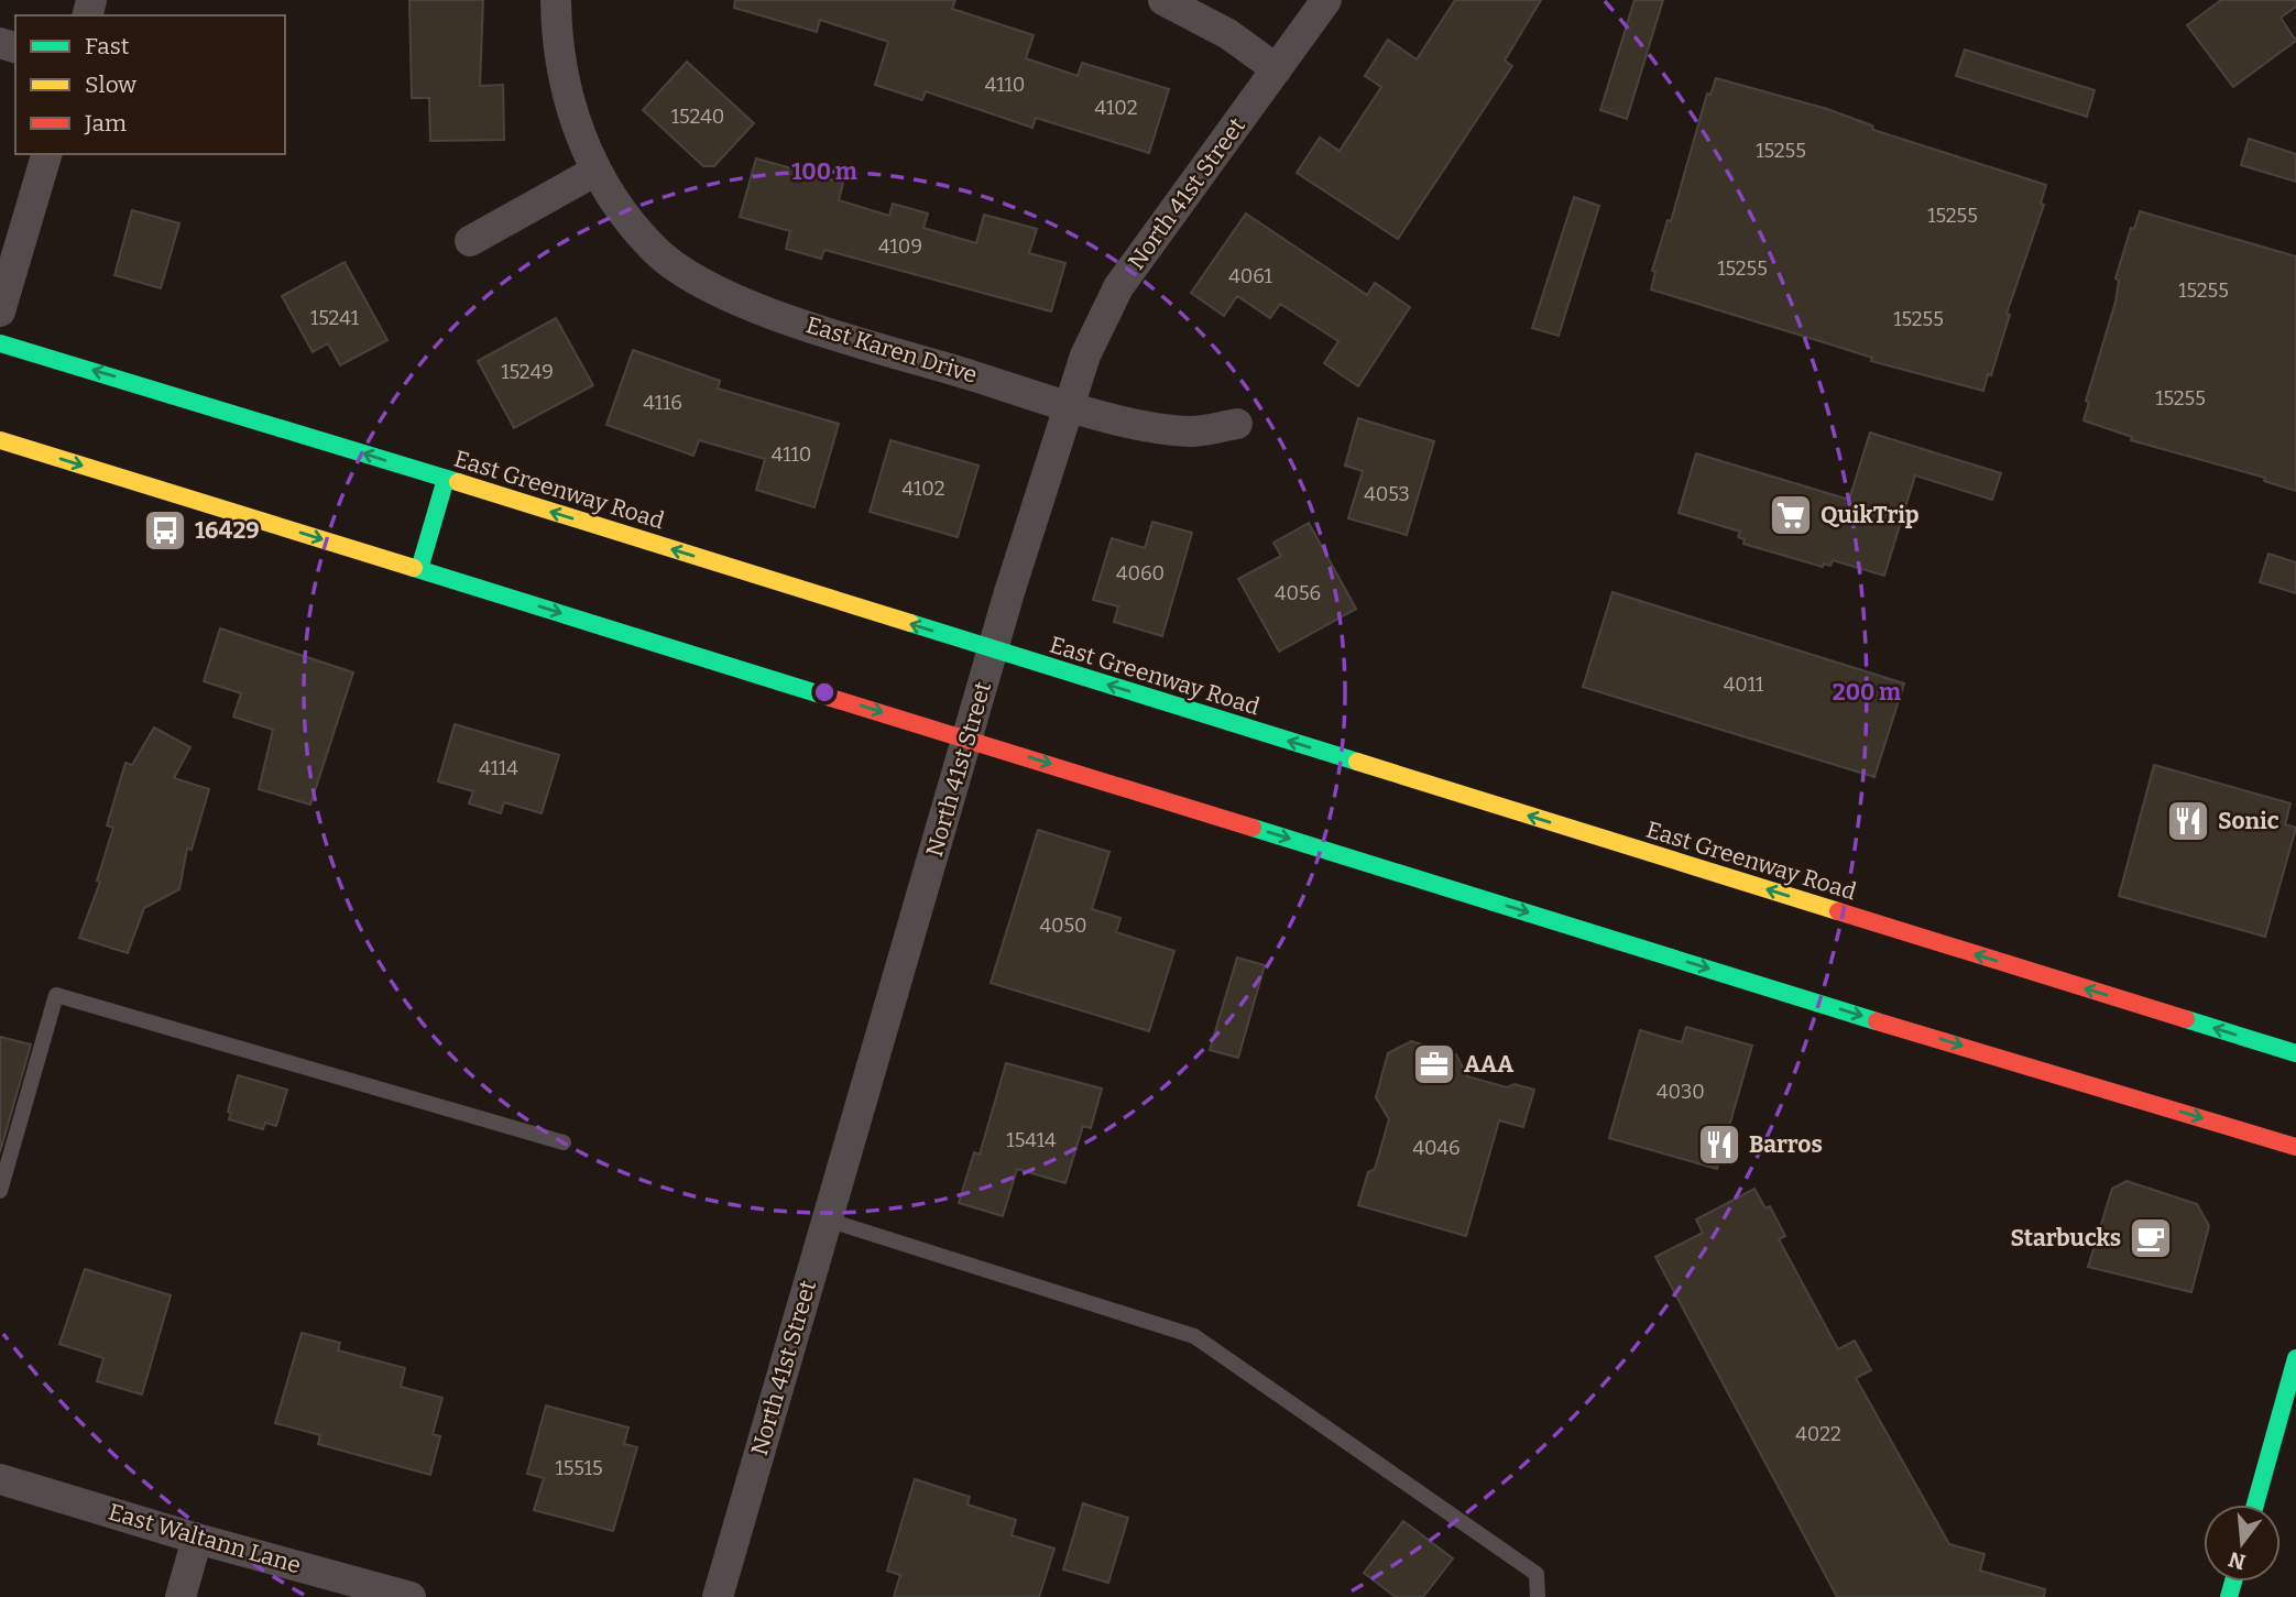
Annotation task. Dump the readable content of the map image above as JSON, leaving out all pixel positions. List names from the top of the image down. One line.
{"streets":{"main road":["East Greenway Road"],"street":["North 41st Street","East Karen Drive","East Waltann Lane"]},"crossings":[["North 41st Street","East Karen Drive"],["North 41st Street","East Greenway Road"]],"places":{"supermarket":["QuikTrip"],"bus stop":["16429"],"restaurant":["Sonic","Barros"],"office":["AAA"],"cafe":["Starbucks"]},"house_numbers":["4110","4102","15240","15255","15255","4109","15255","4061","15255","15241","15255","15249","15255","4116","4110","4102","4053","4060","4056","4011","4114","4050","4030","15414","4046","4022","15515"],"legend":["Fast","Slow","Jam"],"north":"bottom","rings":["100 m","200 m"]}
